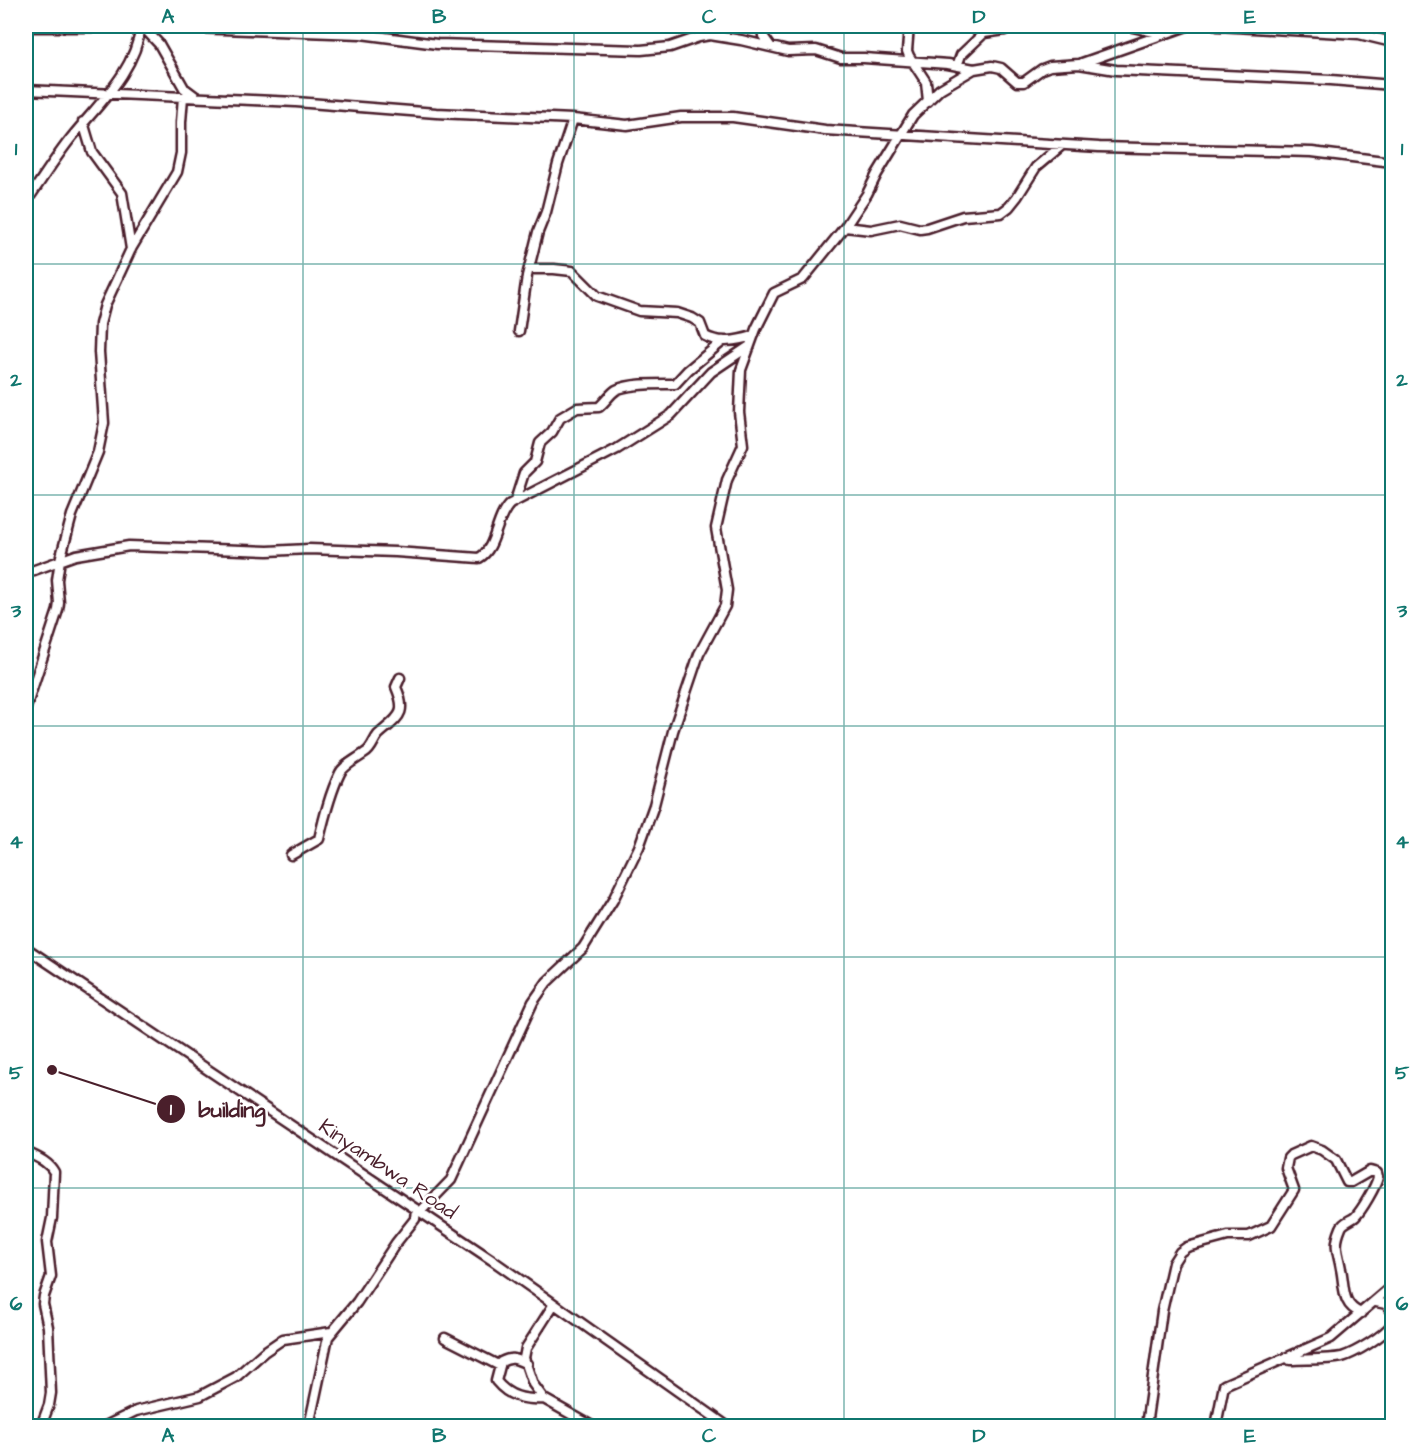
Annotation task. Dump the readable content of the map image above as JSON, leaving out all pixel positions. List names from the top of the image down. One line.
{"streets":{"street":["Kinyambwa Road"]},"places":["building"],"grid":{"columns":["A","B","C","D","E"],"rows":["1","2","3","4","5","6"]}}
